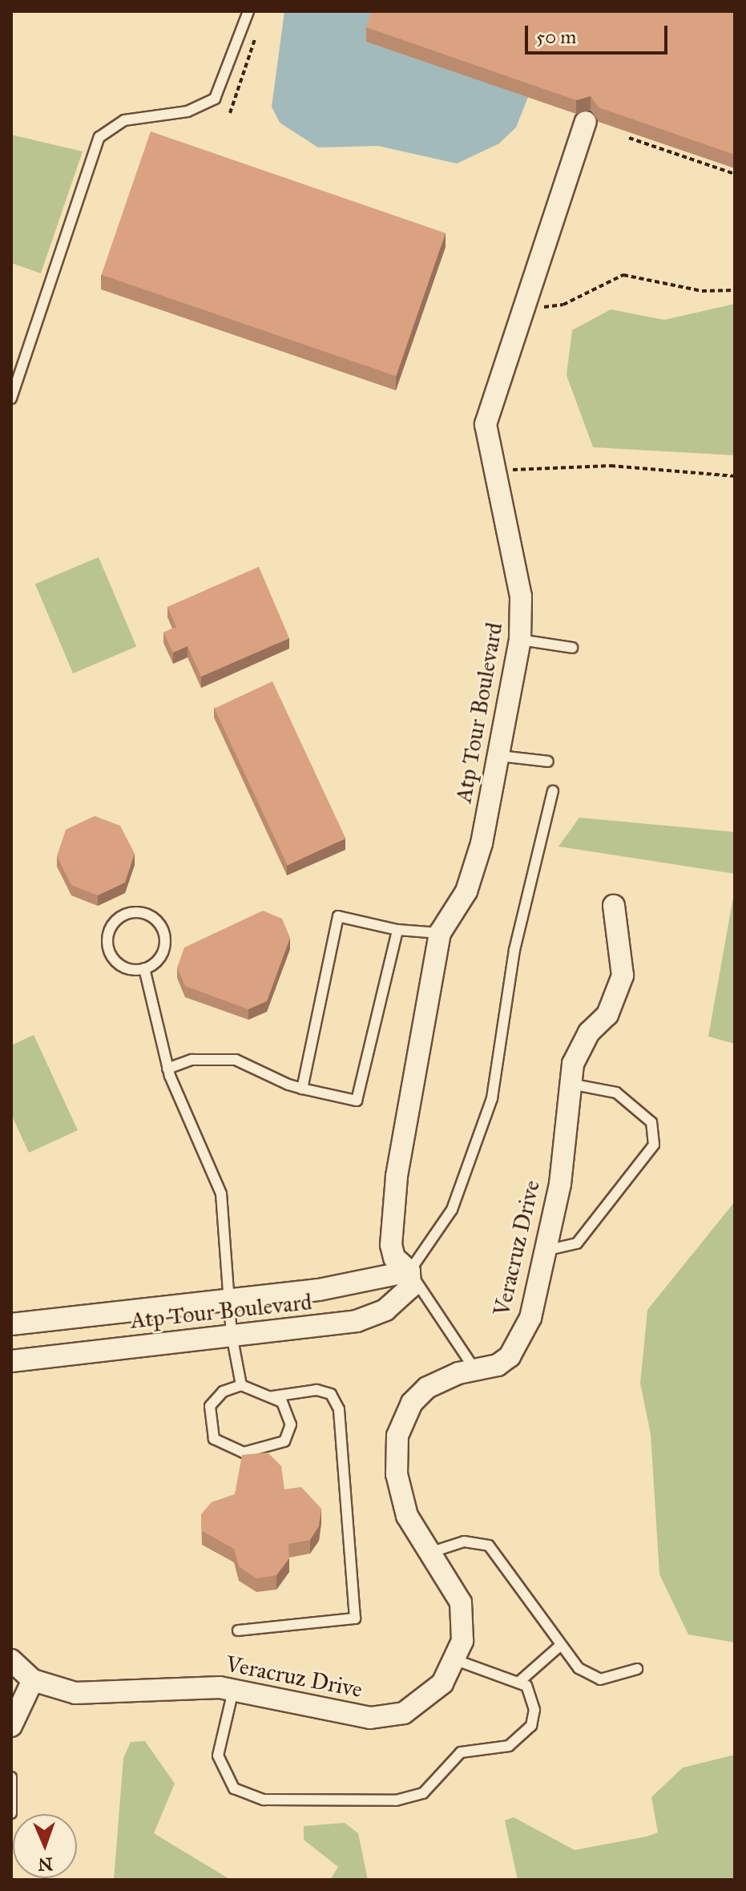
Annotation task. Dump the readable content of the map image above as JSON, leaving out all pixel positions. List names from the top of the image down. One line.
{"streets":{"street":["Atp Tour Boulevard","Veracruz Drive"]},"scale_bar":"50 m","north":"bottom"}
